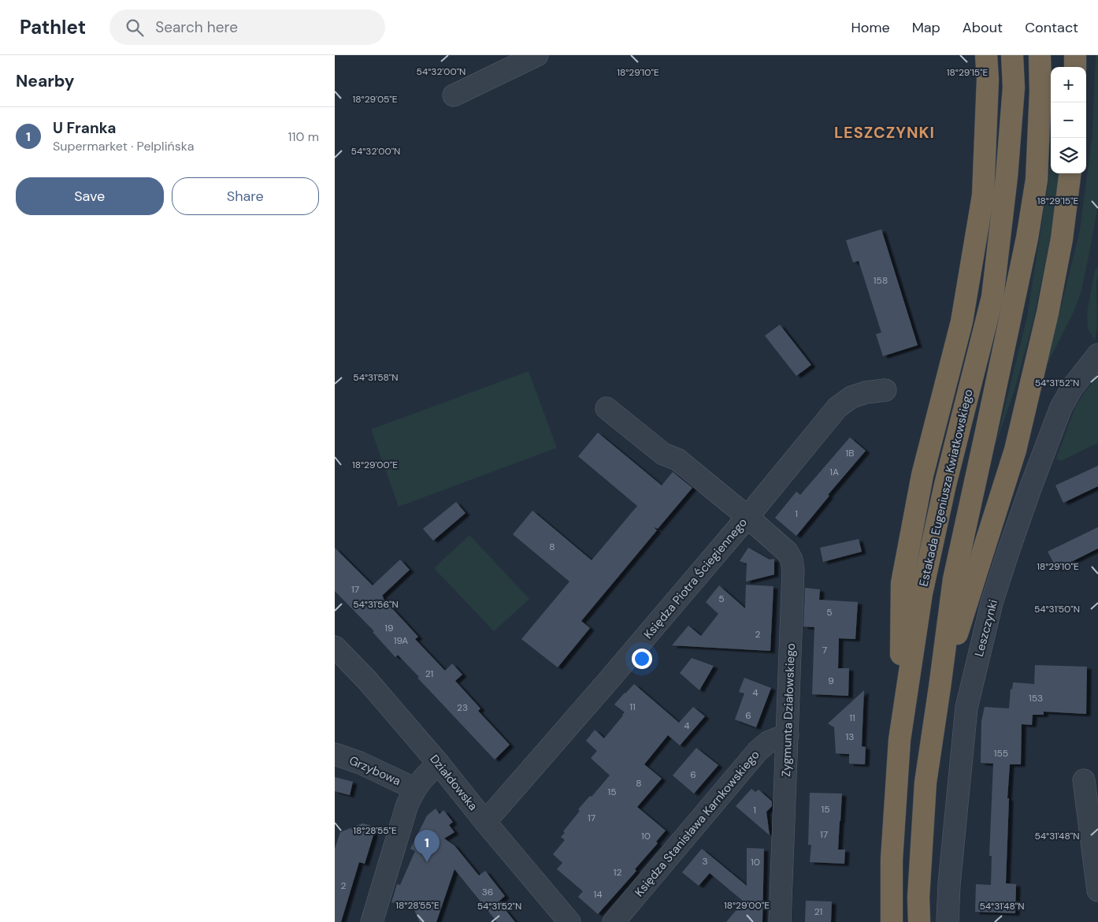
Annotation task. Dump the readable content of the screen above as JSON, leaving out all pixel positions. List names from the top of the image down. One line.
{"streets":{"highway":["Estakada Eugeniusza Kwiatkowskiego"],"street":["Księdza Piotra Ściegiennego","Leszczynki","Zygmunta Działowskiego","Grzybowa","Działdowska","Księdza Stanisława Karnkowskiego"]},"crossings":[["Księdza Piotra Ściegiennego","Zygmunta Działowskiego"],["Księdza Piotra Ściegiennego","Działdowska"],["Zygmunta Działowskiego","Księdza Stanisława Karnkowskiego"]],"districts":["LESZCZYNKI"],"house_numbers":["158","1B","1A","1","8","17","5","5","19","2","19A","7","21","9","4","153","11","23","6","11","4","13","155","6","8","15","15","1","17","17","10","3","10","12","2","36","14","21"],"page":{"header":"Pathlet","search":"Search here","nav":["Home","Map","About","Contact"],"heading":"Nearby","map_buttons":["+","−"],"list":[{"mark":"1","name":"U Franka","note":"Supermarket · Pelplińska","value":"110 m"}],"buttons":["Save","Share"],"pins":"1"},"coordinates":["54°32'00\"N","18°29'10\"E","18°29'15\"E","18°29'05\"E","54°31'58\"N","54°31'52\"N","18°29'00\"E","54°31'56\"N","54°31'50\"N","18°28'55\"E","54°31'48\"N"]}
